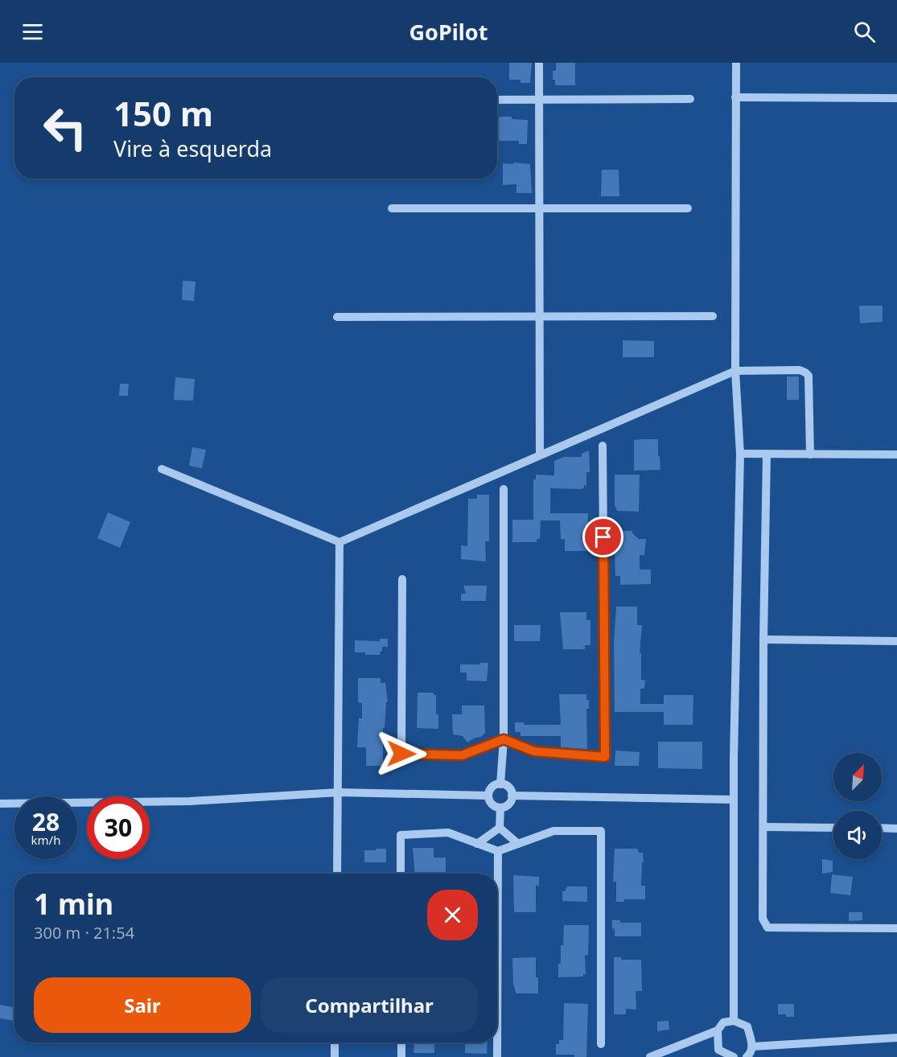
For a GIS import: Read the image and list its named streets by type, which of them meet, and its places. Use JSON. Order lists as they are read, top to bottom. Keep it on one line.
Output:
{"north":"top right","page":{"header":"GoPilot","turn":["150 m","Vire à esquerda"],"speed":"28 km/h","limit":"30","heading":["1 min","300 m · 21:54"],"buttons":["Sair","Compartilhar"]}}
